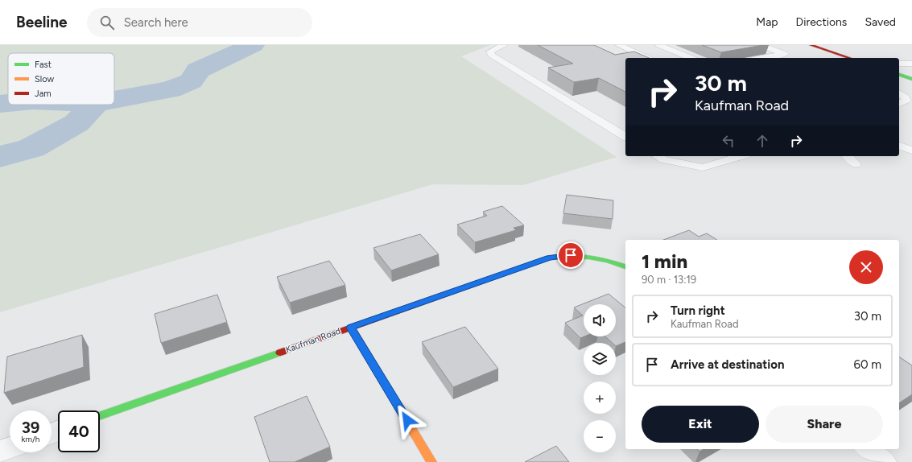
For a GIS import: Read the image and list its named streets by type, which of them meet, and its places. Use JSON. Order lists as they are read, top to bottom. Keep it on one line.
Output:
{"streets":{"street":["Kaufman Road"]},"legend":["Fast","Slow","Jam"],"page":{"header":"Beeline","search":"Search here","nav":["Map","Directions","Saved"],"turn":["30 m","Kaufman Road"],"heading":["1 min","90 m · 13:19"],"list":[{"name":"Turn right","note":"Kaufman Road","value":"30 m"},{"name":"Arrive at destination","value":"60 m"}],"map_buttons":["+","−"],"buttons":["Exit","Share"],"speed":"39 km/h","limit":"40"}}
